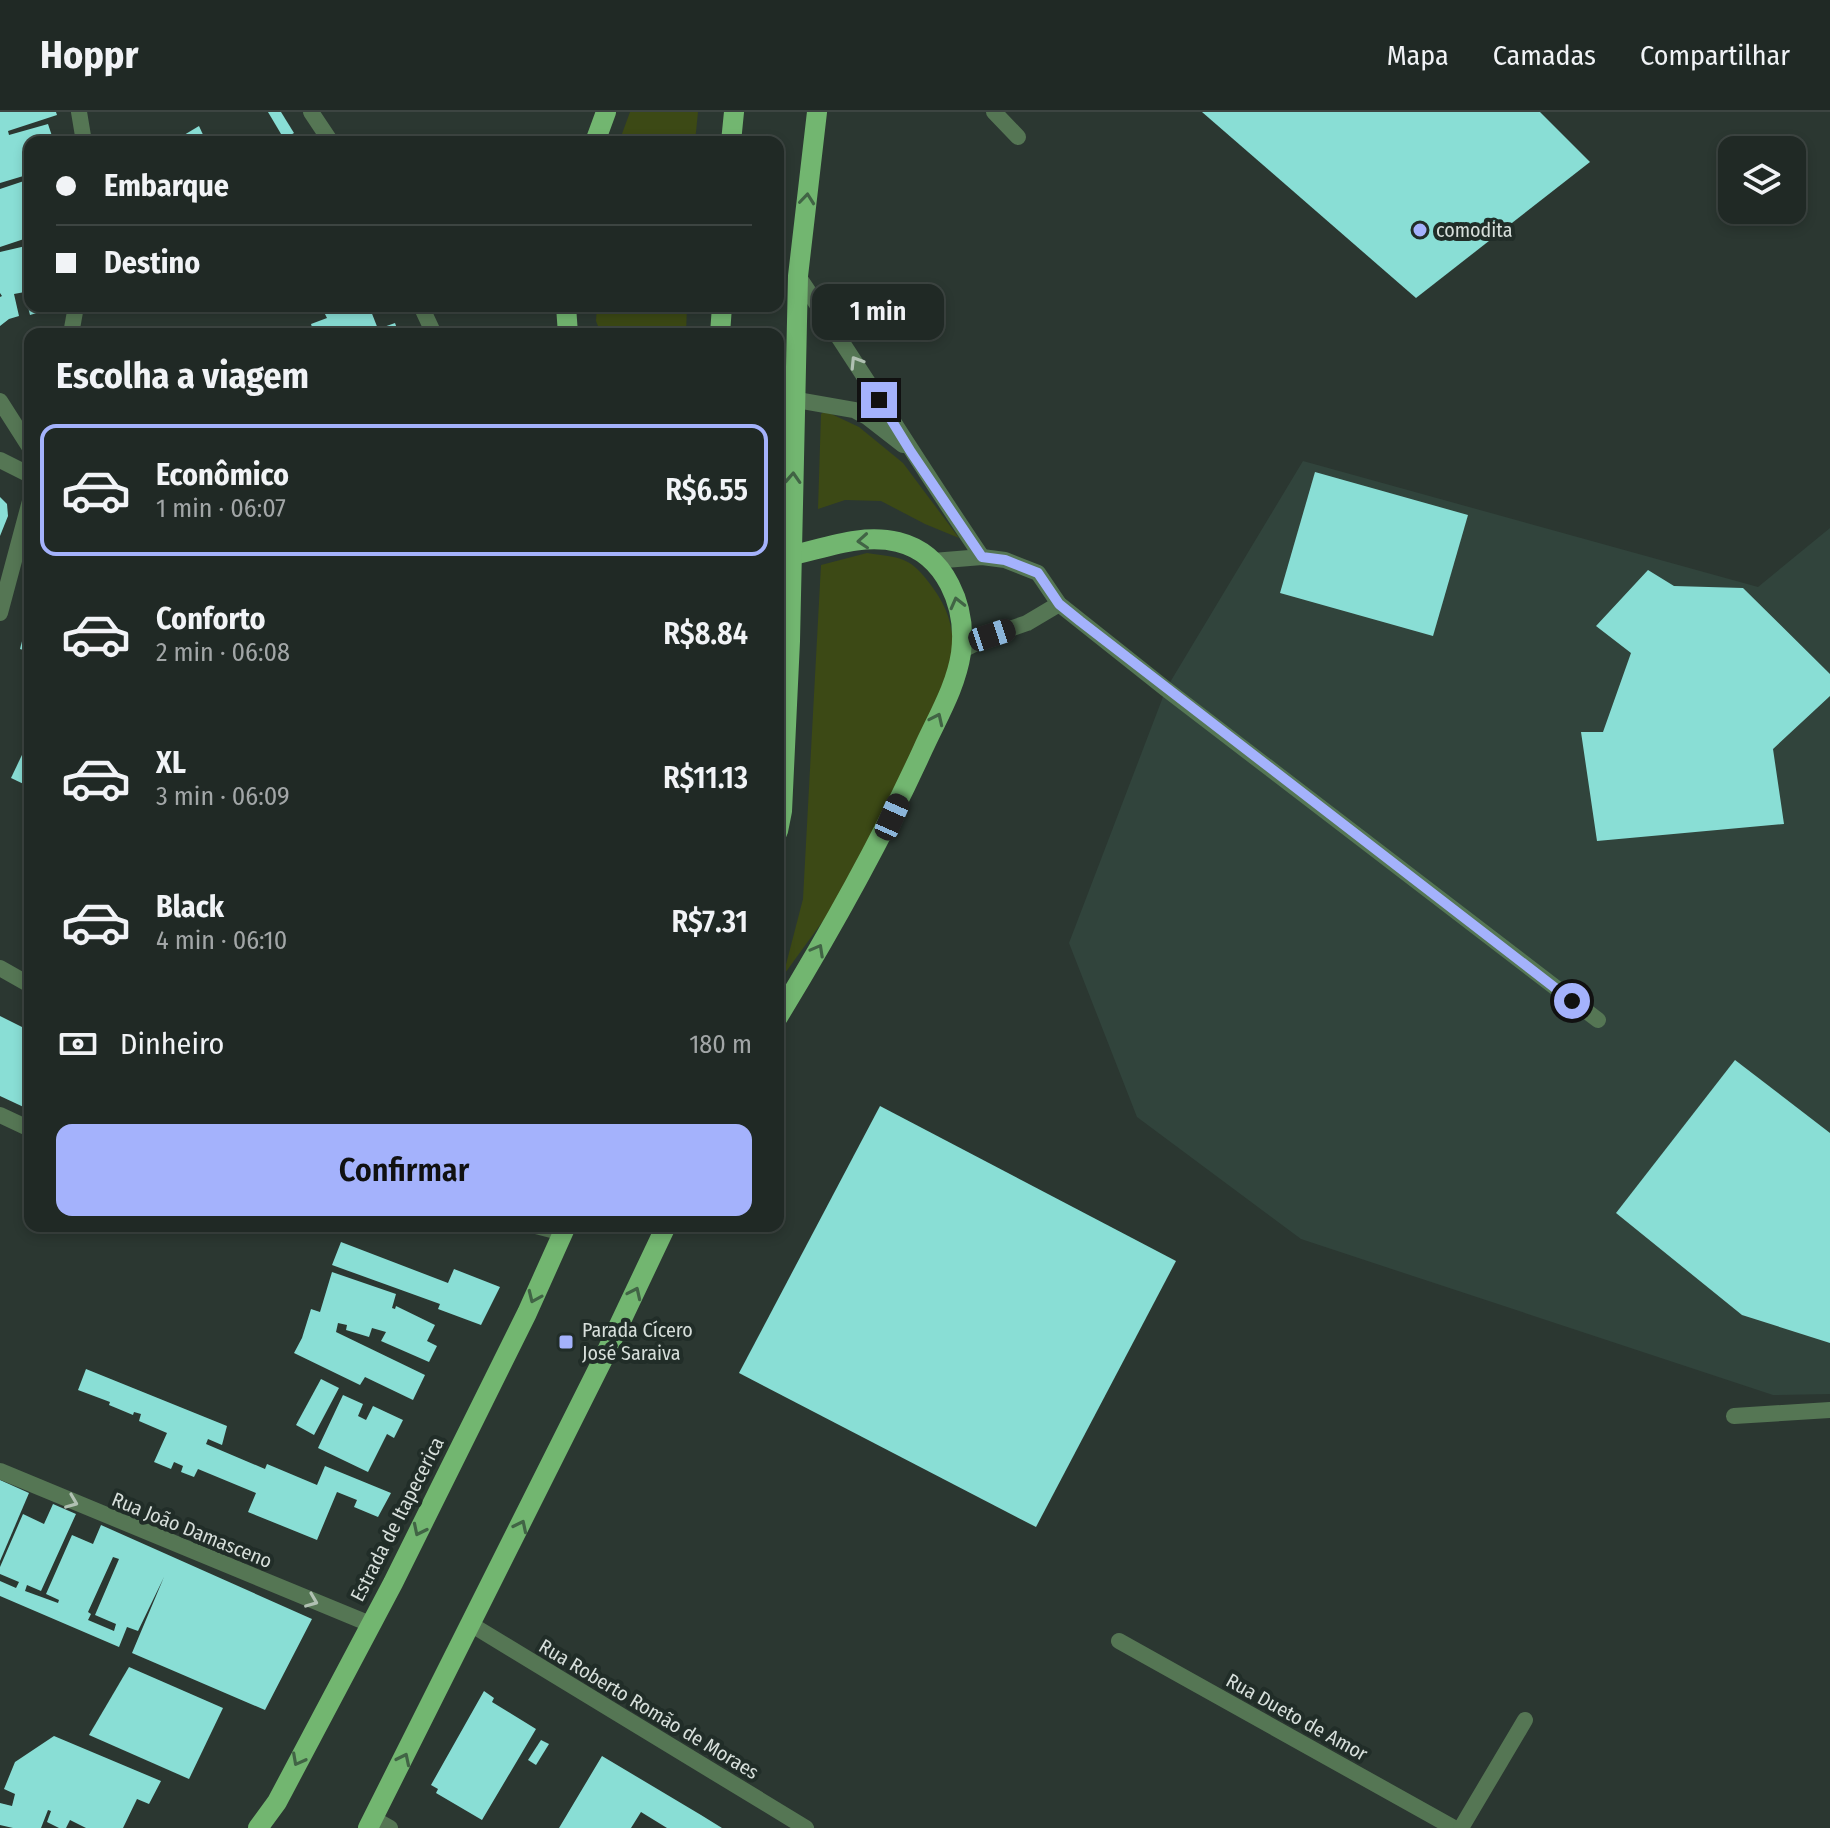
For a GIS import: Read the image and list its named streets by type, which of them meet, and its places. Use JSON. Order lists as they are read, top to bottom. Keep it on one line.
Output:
{"streets":{"main road":["Estrada de Itapecerica"],"street":["Rua João Damasceno","Rua Roberto Romão de Moraes","Rua Dueto de Amor"]},"crossings":[["Estrada de Itapecerica","Rua João Damasceno"]],"one_way":["Rua João Damasceno"],"places":{"other":["comodita"],"transit":["Parada Cícero José Saraiva"]},"page":{"header":"Hoppr","nav":["Mapa","Camadas","Compartilhar"],"banner":["Embarque","Destino"],"bubble":"1 min","heading":"Escolha a viagem","list":[{"name":"Econômico","note":"1 min · 06:07","value":"R$6.55"},{"name":"Conforto","note":"2 min · 06:08","value":"R$8.84"},{"name":"XL","note":"3 min · 06:09","value":"R$11.13"},{"name":"Black","note":"4 min · 06:10","value":"R$7.31"}],"pay":["Dinheiro","180 m"],"buttons":"Confirmar"}}
